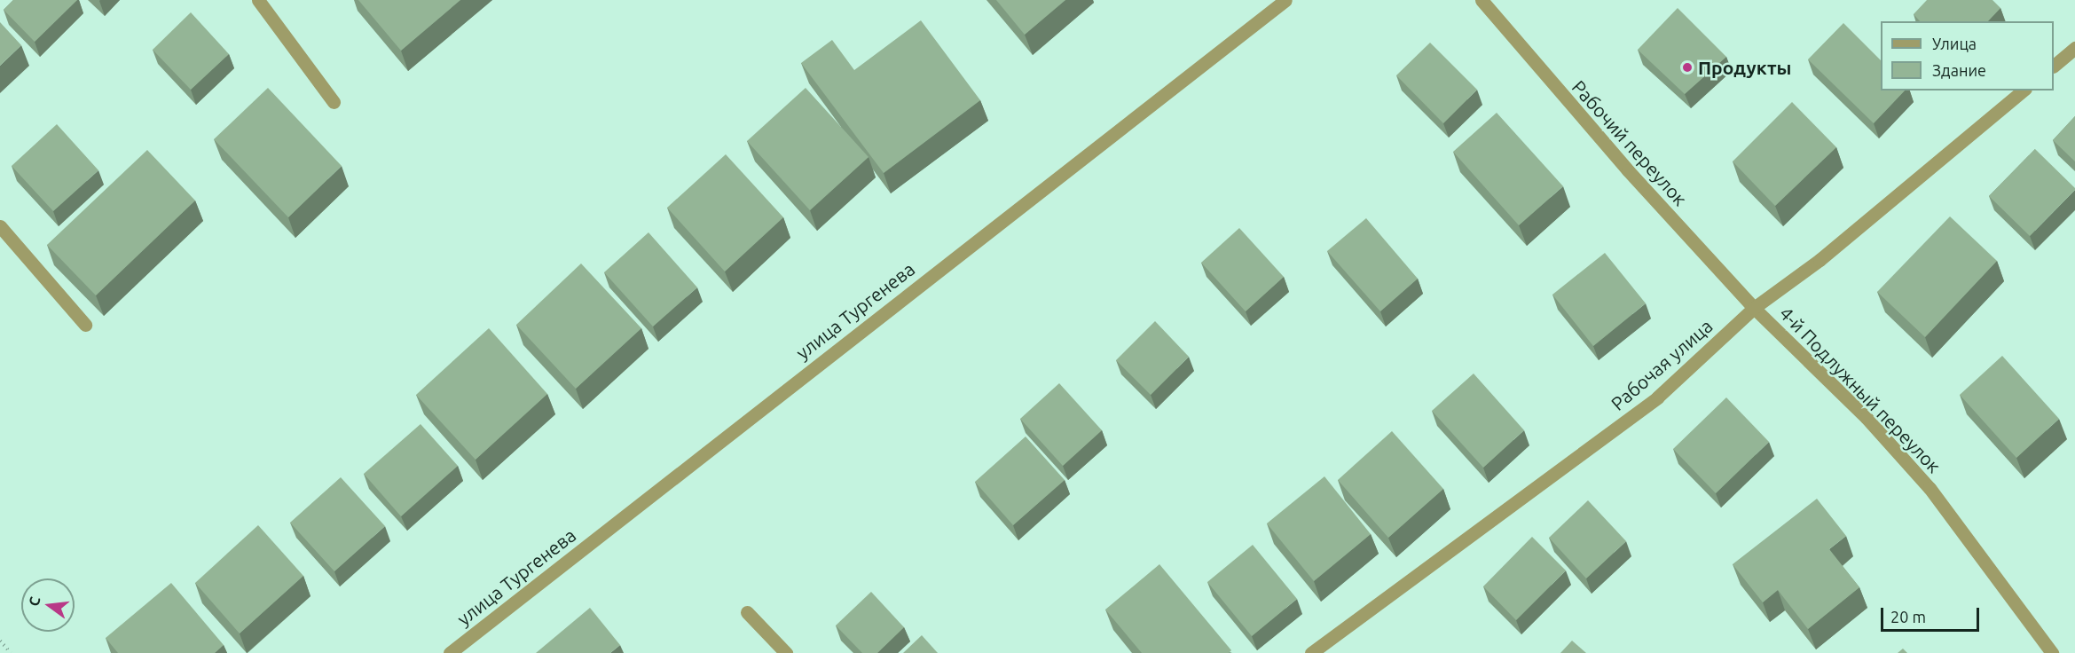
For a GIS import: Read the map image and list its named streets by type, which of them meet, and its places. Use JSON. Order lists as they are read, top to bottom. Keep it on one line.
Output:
{"streets":{"street":["Рабочий переулок","улица Тургенева","Рабочая улица","4-й Подлужный переулок"]},"crossings":[["Рабочий переулок","Рабочая улица"],["Рабочий переулок","4-й Подлужный переулок"],["Рабочая улица","4-й Подлужный переулок"]],"places":["Продукты"],"legend":["Улица","Здание"],"scale_bar":"20 m","north":"left"}
